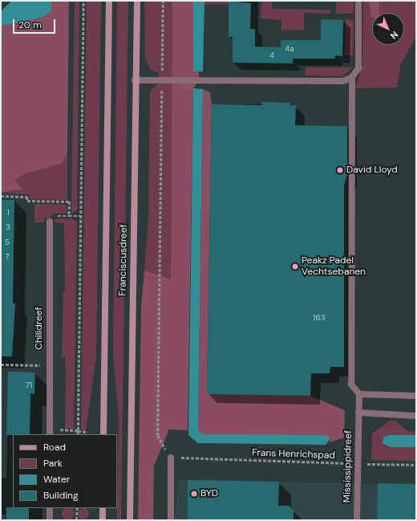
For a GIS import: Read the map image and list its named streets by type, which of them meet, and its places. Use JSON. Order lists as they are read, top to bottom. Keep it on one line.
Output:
{"streets":{"main road":["Franciscusdreef"],"street":["Chilidreef","Mississippidreef"],"path":["Frans Henrichspad"]},"crossings":[["Frans Henrichspad","Mississippidreef"]],"places":["David Lloyd","Peakz Padel Vechtsebanen","BYD"],"house_numbers":["4a","4","1","3","5","7","163","71"],"legend":["Road","Park","Water","Building"],"scale_bar":"20 m","north":"bottom right"}
